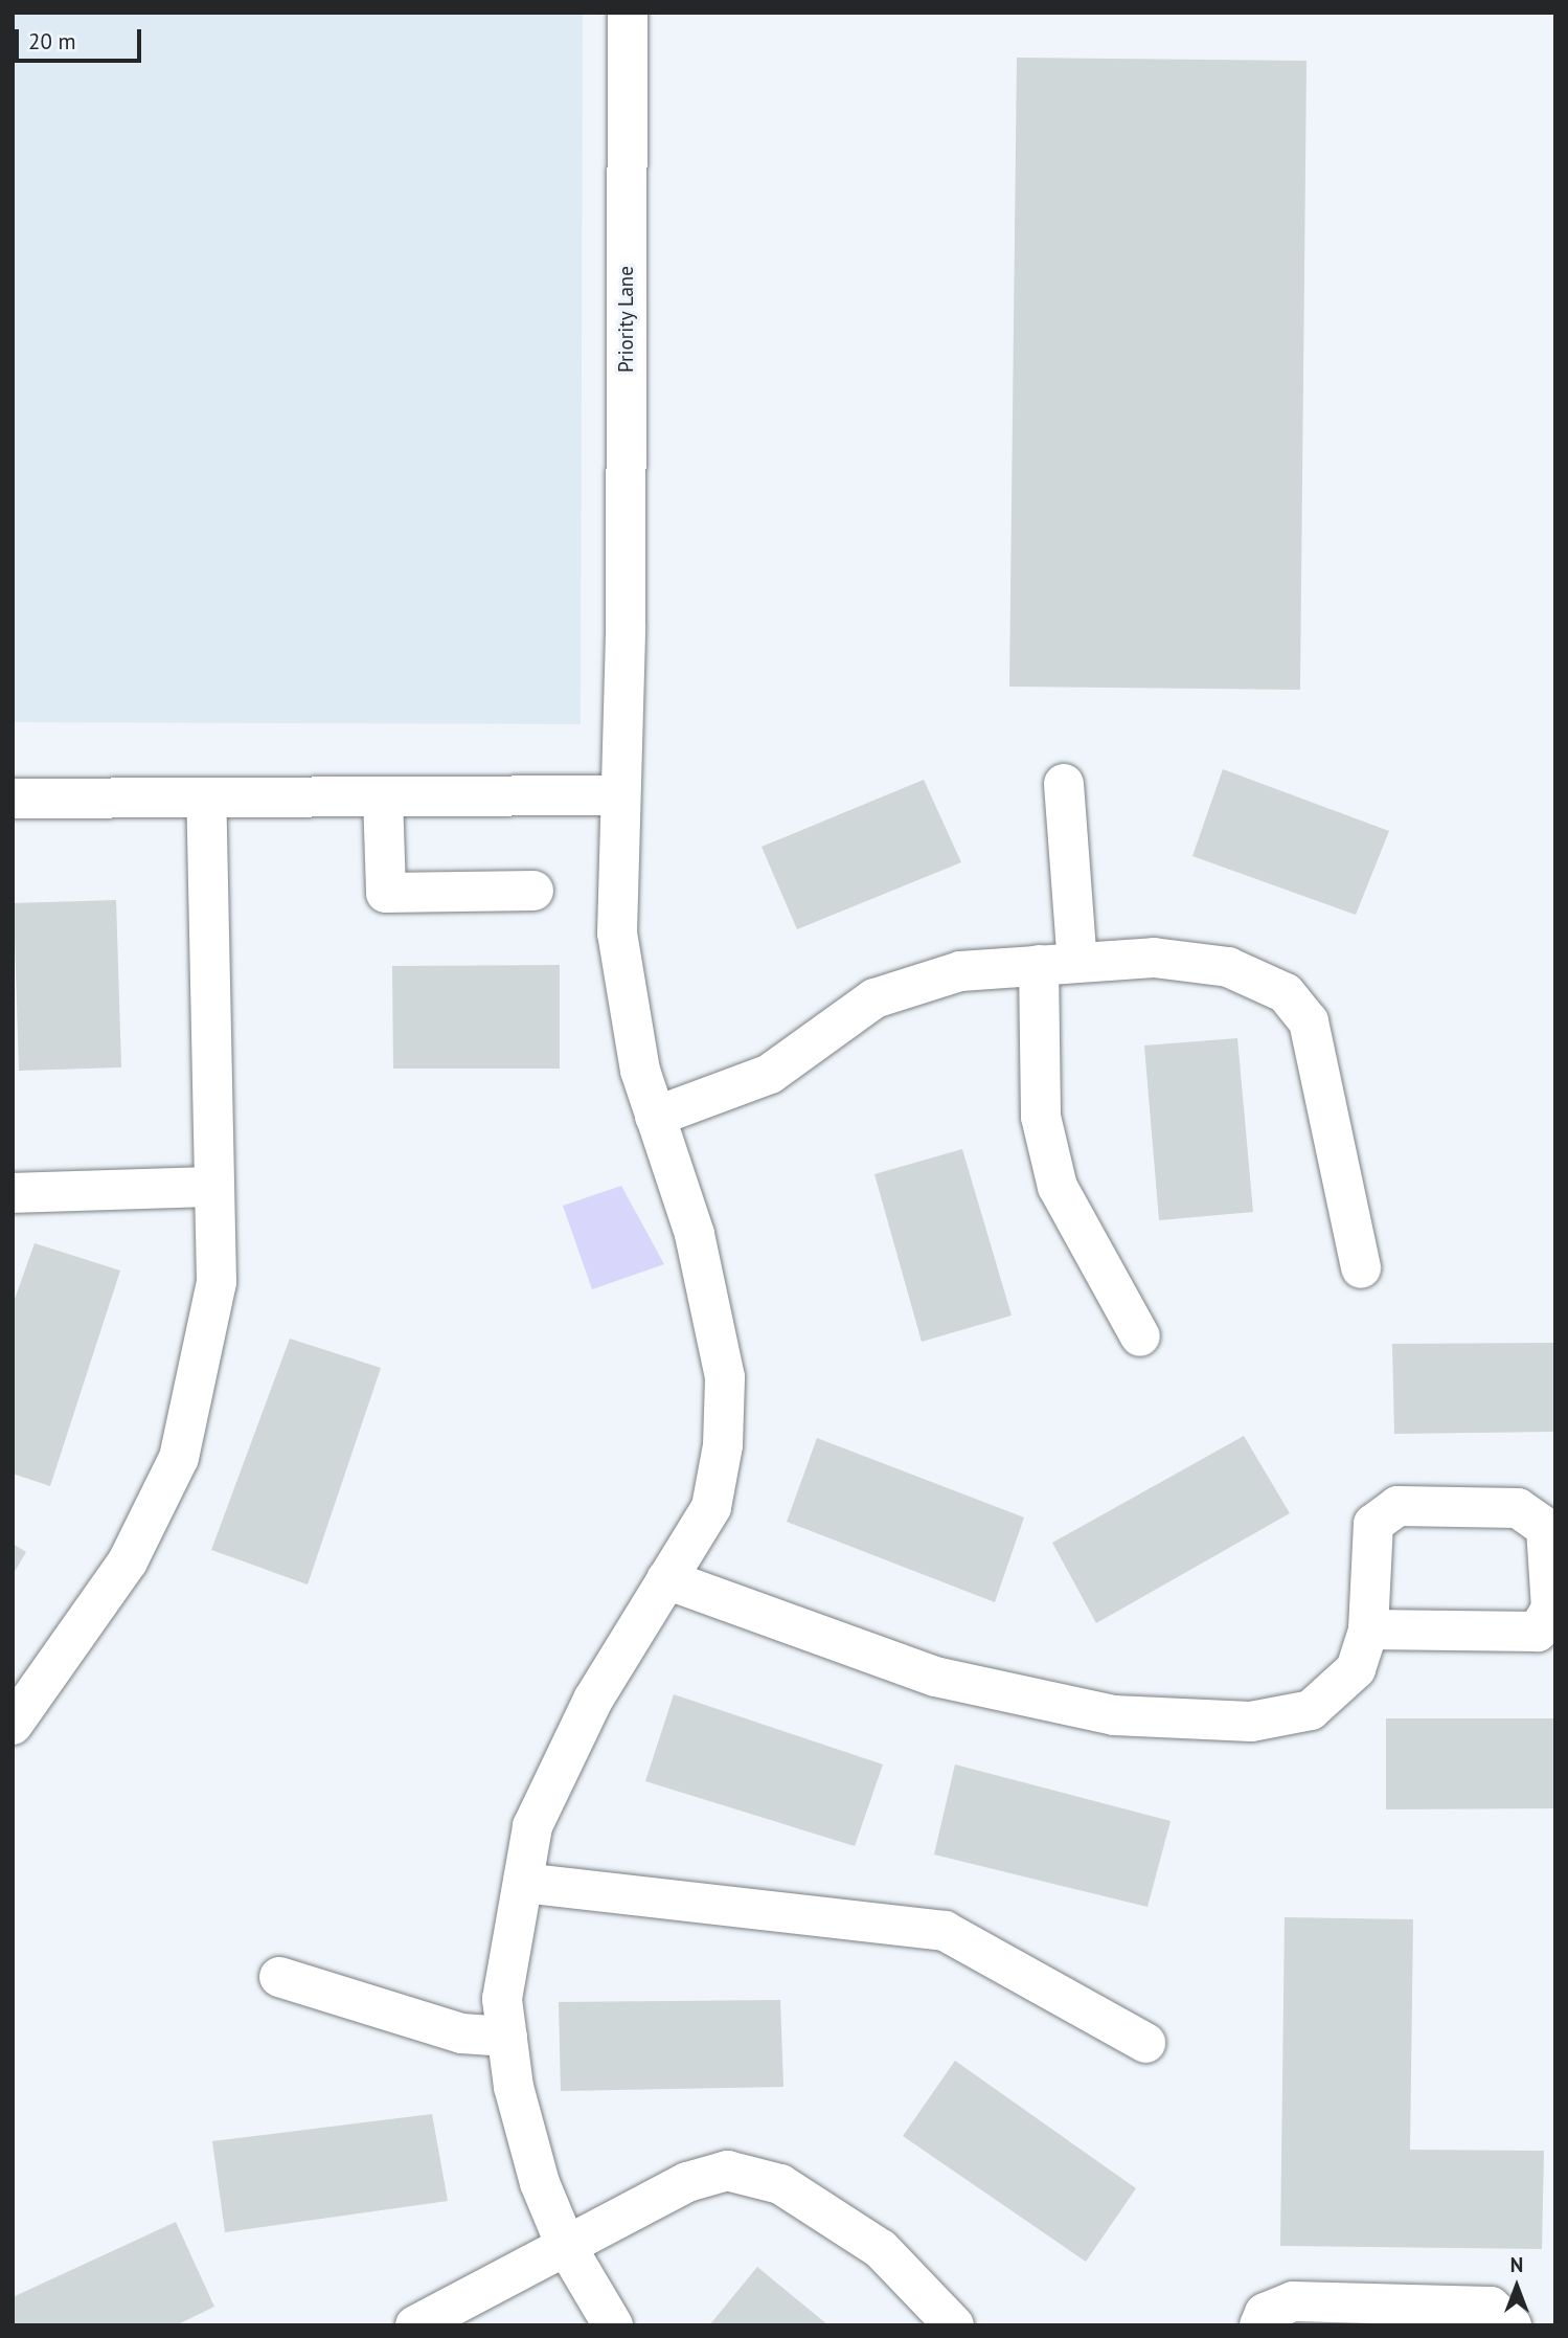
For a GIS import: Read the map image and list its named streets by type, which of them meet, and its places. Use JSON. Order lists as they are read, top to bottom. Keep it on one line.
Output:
{"streets":{"street":["Priority Lane"]},"scale_bar":"20 m","north":"top"}
